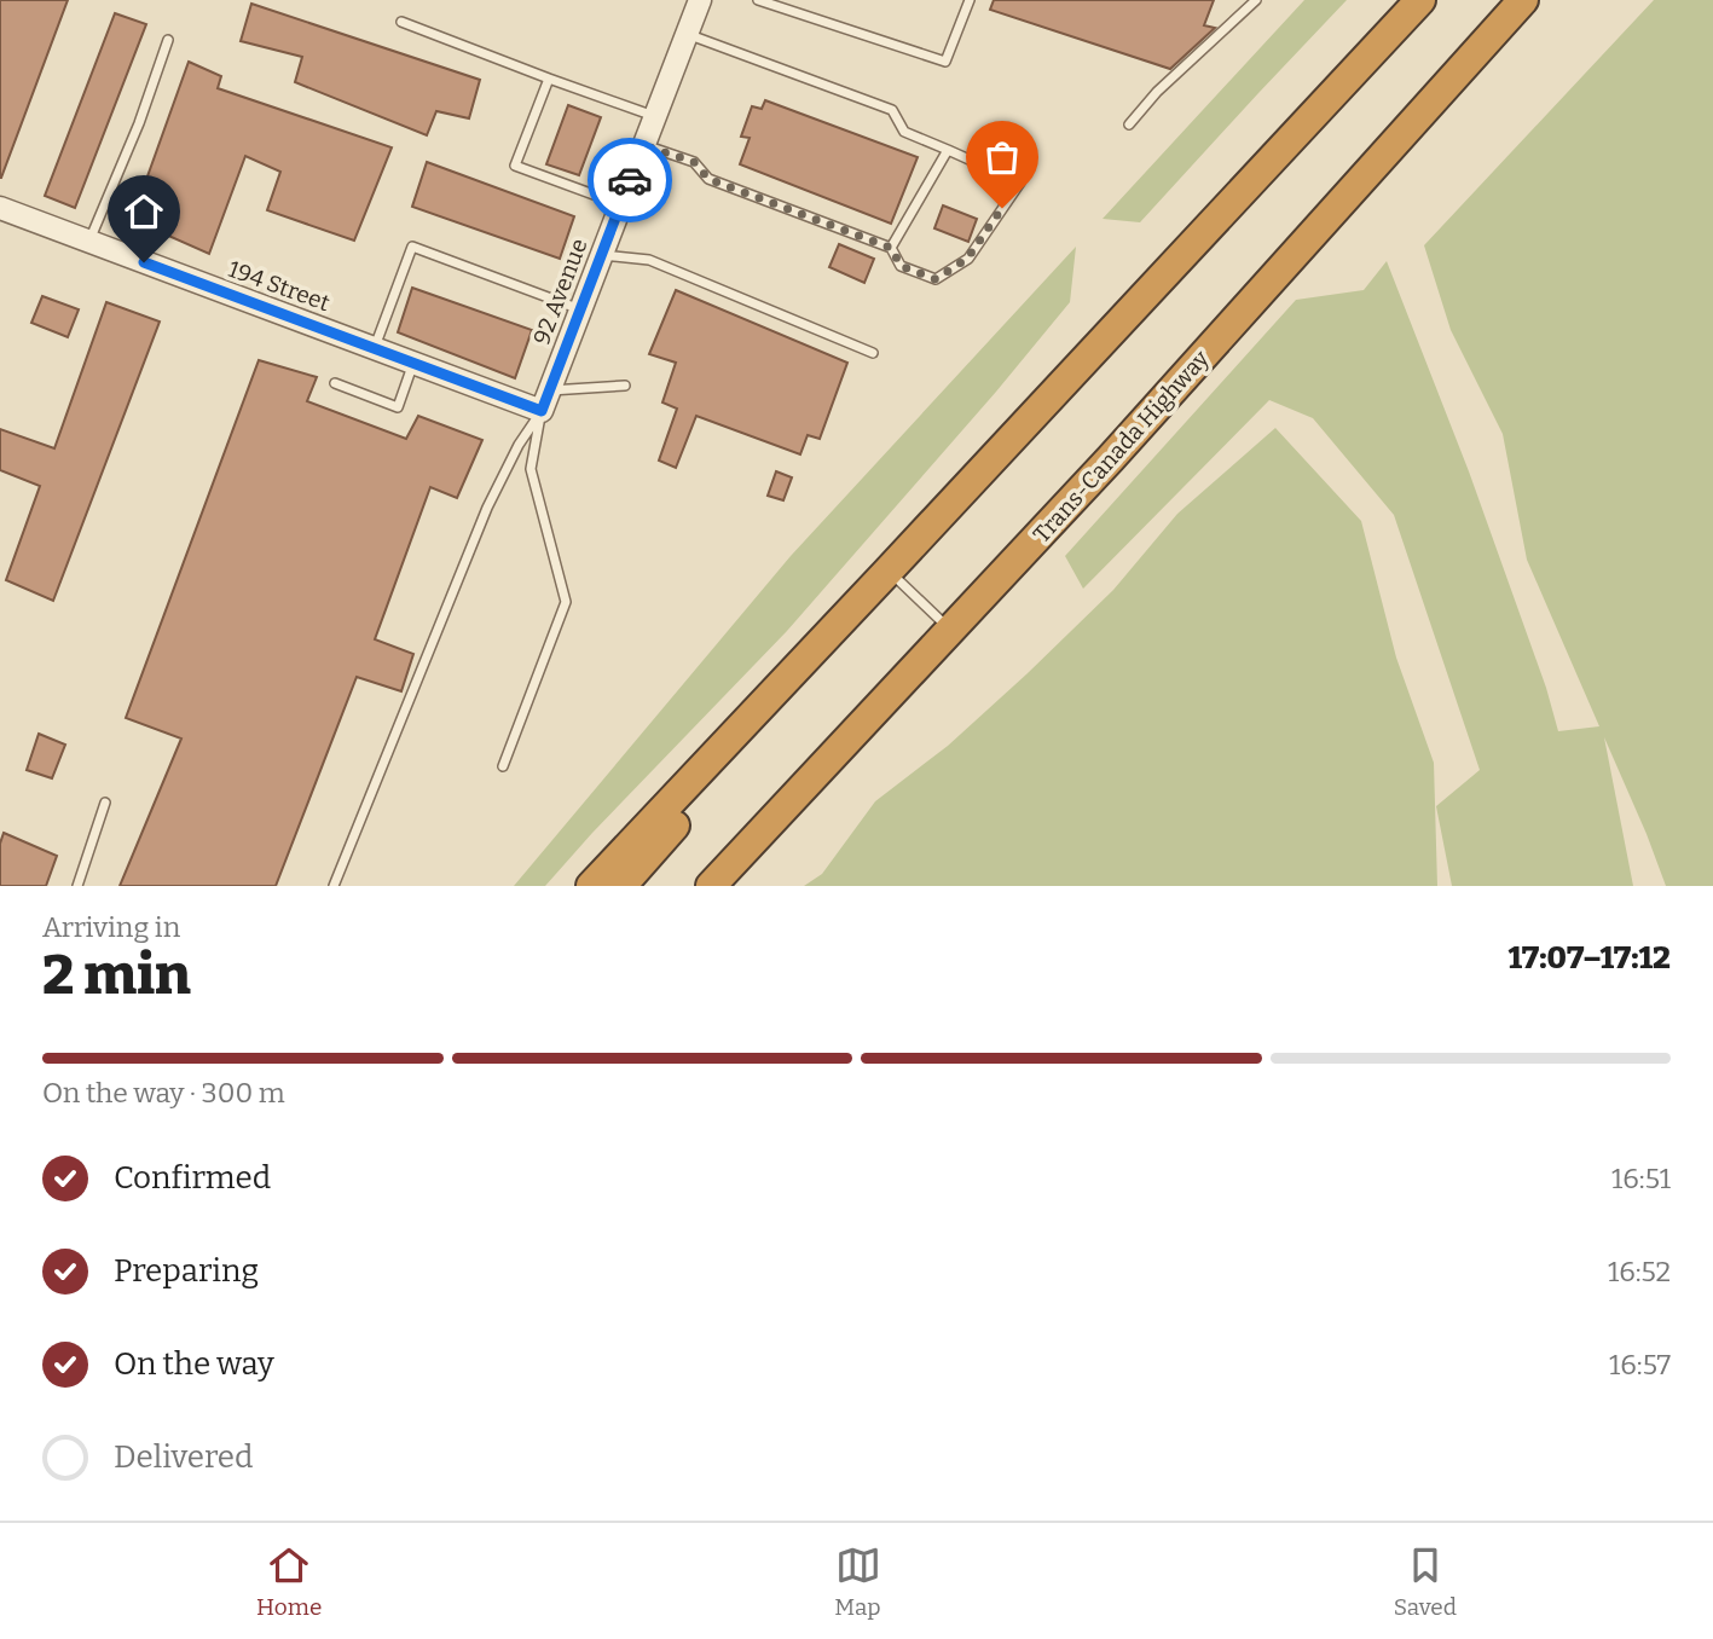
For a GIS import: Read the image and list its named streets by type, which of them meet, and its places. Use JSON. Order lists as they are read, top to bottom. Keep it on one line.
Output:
{"streets":{"highway":["Trans-Canada Highway"],"street":["194 Street","92 Avenue"]},"crossings":[["194 Street","92 Avenue"]],"page":{"heading":["2 min","Arriving in","17:07–17:12"],"bar":"On the way · 300 m","list":[["Confirmed","16:51"],["Preparing","16:52"],["On the way","16:57"],"Delivered"],"tabs":["Home","Map","Saved"]}}
